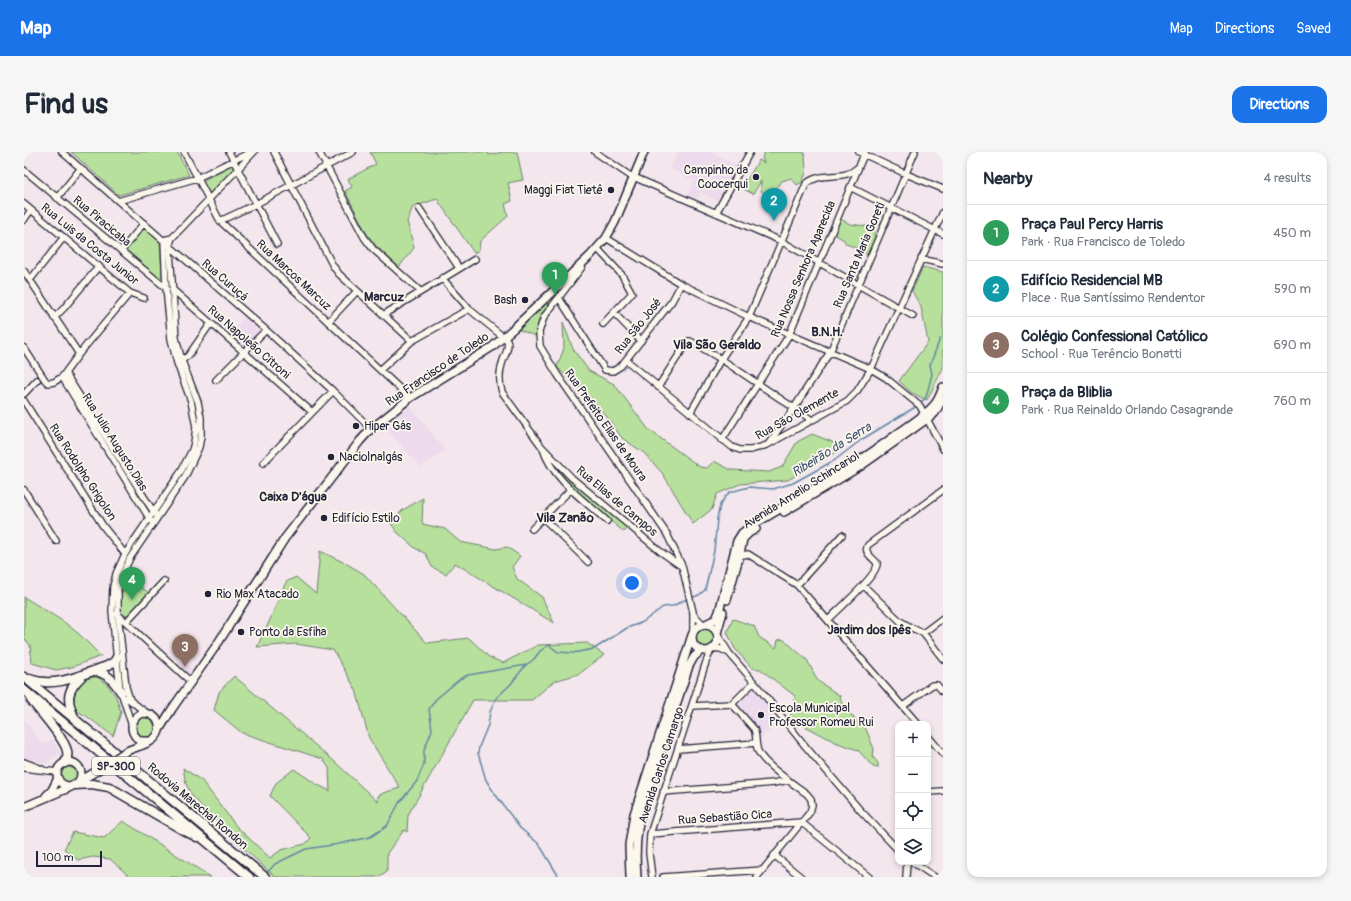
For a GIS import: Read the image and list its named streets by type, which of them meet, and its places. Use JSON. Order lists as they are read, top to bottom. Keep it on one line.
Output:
{"streets":{"highway":["SP-300","Rodovia Marechal Rondon"],"main road":["Rua Francisco de Toledo","Avenida Amelio Schincariol"],"street":["Rua Piracicaba","Rua Luis da Costa Junior","Rua Santa Maria Goreti","Rua Nossa Senhora Aparecida","Rua Marcos Marcuz","Rua Curuçá","Rua São José","Rua Napoleão Citroni","Rua São Clemente","Rua Prefeito Elias de Moura","Rua Julio Augusto Dias","Rua Rodolpho Grigolon","Rua Elias de Campos","Avenida Carlos Camargo","Rua Sebastião Cica"]},"crossings":[["Rua Santa Maria Goreti","Rua São Clemente"],["Rua Nossa Senhora Aparecida","Rua São Clemente"],["Rua Marcos Marcuz","Rua Francisco de Toledo"],["Rua Curuçá","Rua Francisco de Toledo"],["Rua São José","Rua São Clemente"],["Rua São José","Rua Prefeito Elias de Moura"],["Rua Francisco de Toledo","Rua Prefeito Elias de Moura"],["Rua Francisco de Toledo","Rua Elias de Campos"],["Rua Prefeito Elias de Moura","Avenida Amelio Schincariol"],["Rua Prefeito Elias de Moura","Rua Elias de Campos"],["Rua Prefeito Elias de Moura","Avenida Carlos Camargo"],["Avenida Amelio Schincariol","Avenida Carlos Camargo"],["Avenida Carlos Camargo","Rua Sebastião Cica"]],"districts":["Marcuz","B.N.H.","Vila São Geraldo","Caixa D'água","Vila Zanão","Jardim dos Ipês"],"water":["Ribeirão da Serra"],"places":["Campinho da Coocerqui","Maggi Fiat Tietê","Bash","Hiper Gás","Naciolnalgás","Edifício Estilo","Rio Max Atacado","Ponto da Esfiha","Escola Municipal Professor Romeu Rui"],"scale_bar":"100 m","page":{"header":"Map","nav":["Map","Directions","Saved"],"buttons":"Directions","title":"Find us","heading":["Nearby","4 results"],"pins":["2","1","4","3"],"list":[{"mark":"1","name":"Praça Paul Percy Harris","note":"Park · Rua Francisco de Toledo","value":"450 m"},{"mark":"2","name":"Edifício Residencial MB","note":"Place · Rua Santíssimo Rendentor","value":"590 m"},{"mark":"3","name":"Colégio Confessional Católico","note":"School · Rua Terêncio Bonatti","value":"690 m"},{"mark":"4","name":"Praça da Bliblia","note":"Park · Rua Reinaldo Orlando Casagrande","value":"760 m"}],"map_buttons":["+","−"],"scale":"100 m"}}
